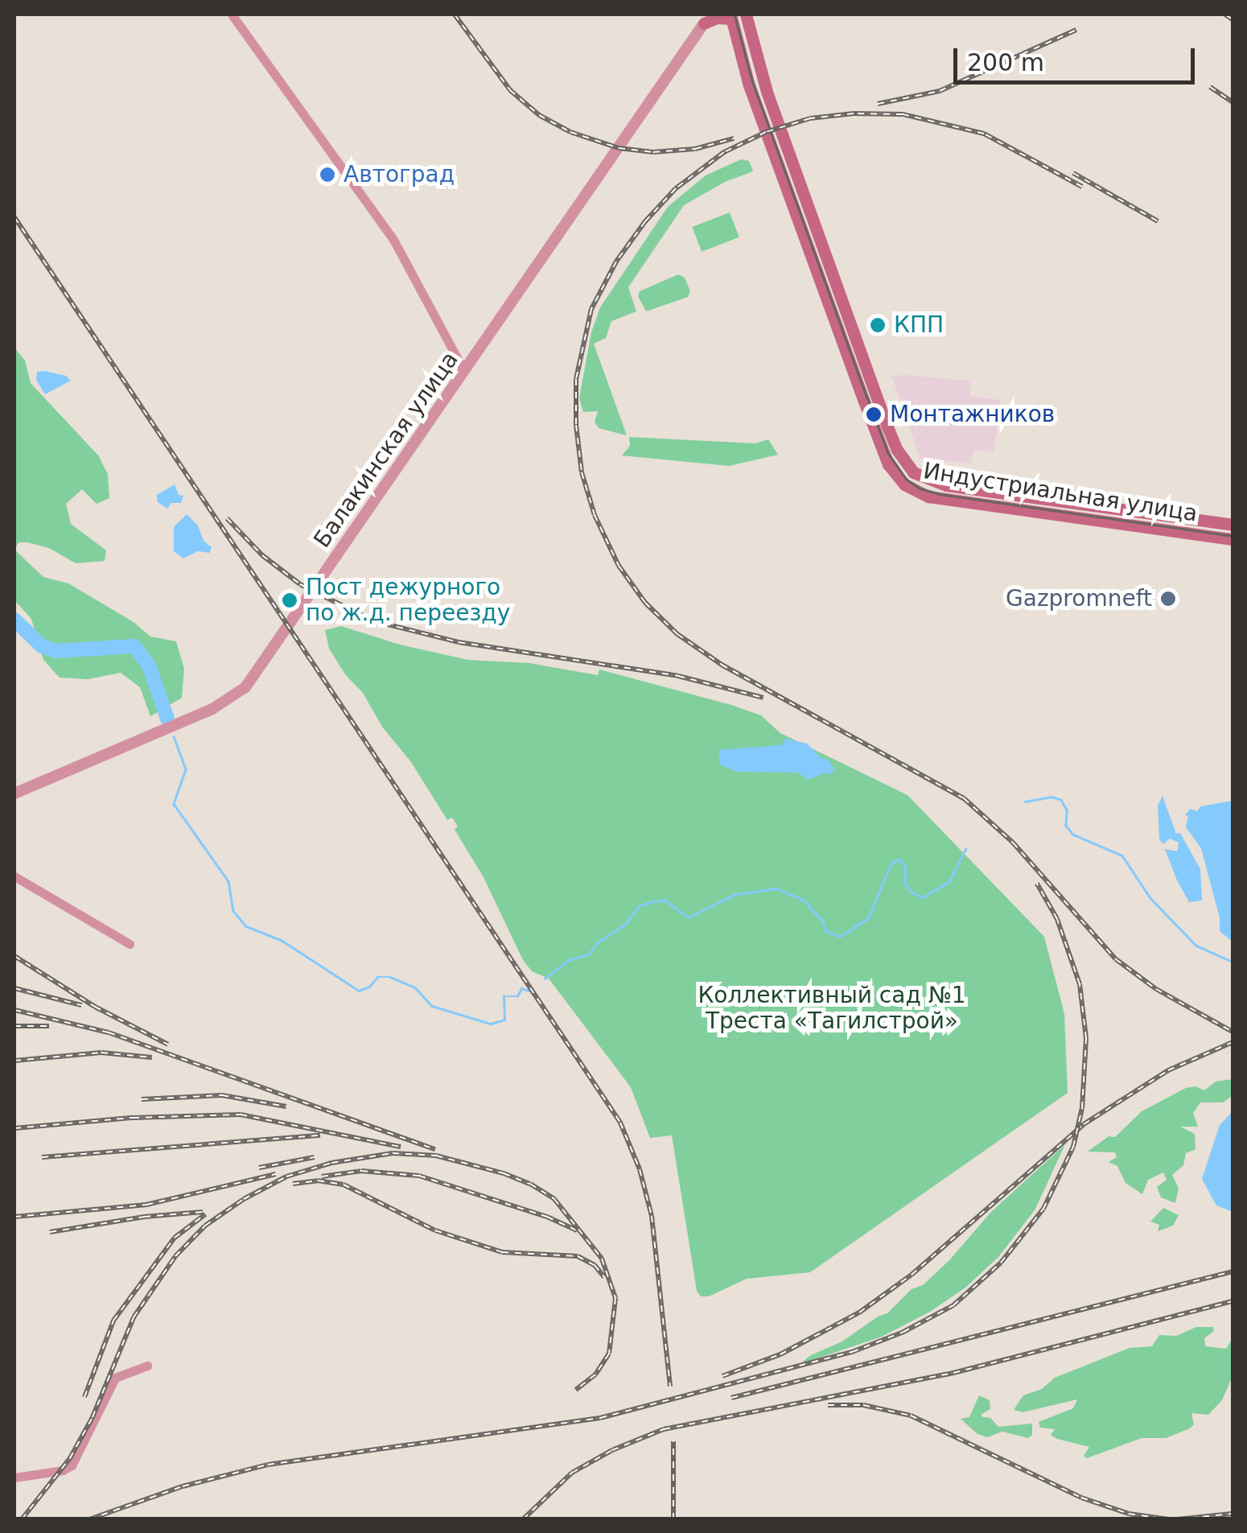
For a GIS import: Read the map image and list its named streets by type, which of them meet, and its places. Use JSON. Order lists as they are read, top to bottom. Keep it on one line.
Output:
{"streets":{"main road":["Индустриальная улица"],"street":["Балакинская улица"]},"parks":["Коллективный сад №1 Треста «Тагилстрой»"],"places":["Автоград","КПП","Монтажников","Gazpromneft","Пост дежурного по ж.д. переезду"],"scale_bar":"200 m"}
